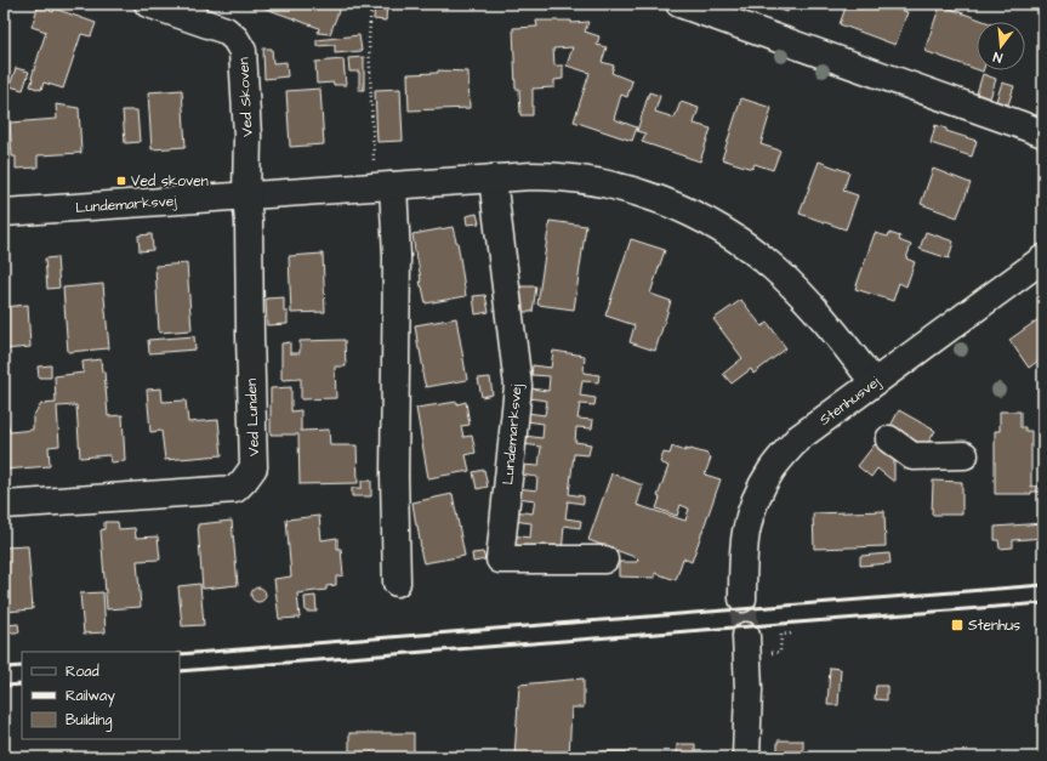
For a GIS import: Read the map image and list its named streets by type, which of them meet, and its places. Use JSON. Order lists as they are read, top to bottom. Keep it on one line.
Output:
{"streets":{"street":["Ved Skoven","Lundemarksvej","Stenhusvej","Ved Lunden"]},"crossings":[["Ved Skoven","Lundemarksvej"],["Ved Skoven","Ved Lunden"],["Lundemarksvej","Stenhusvej"],["Lundemarksvej","Ved Lunden"]],"places":{"transit":["Ved skoven","Stenhus"]},"legend":["Road","Railway","Building"],"north":"bottom"}
